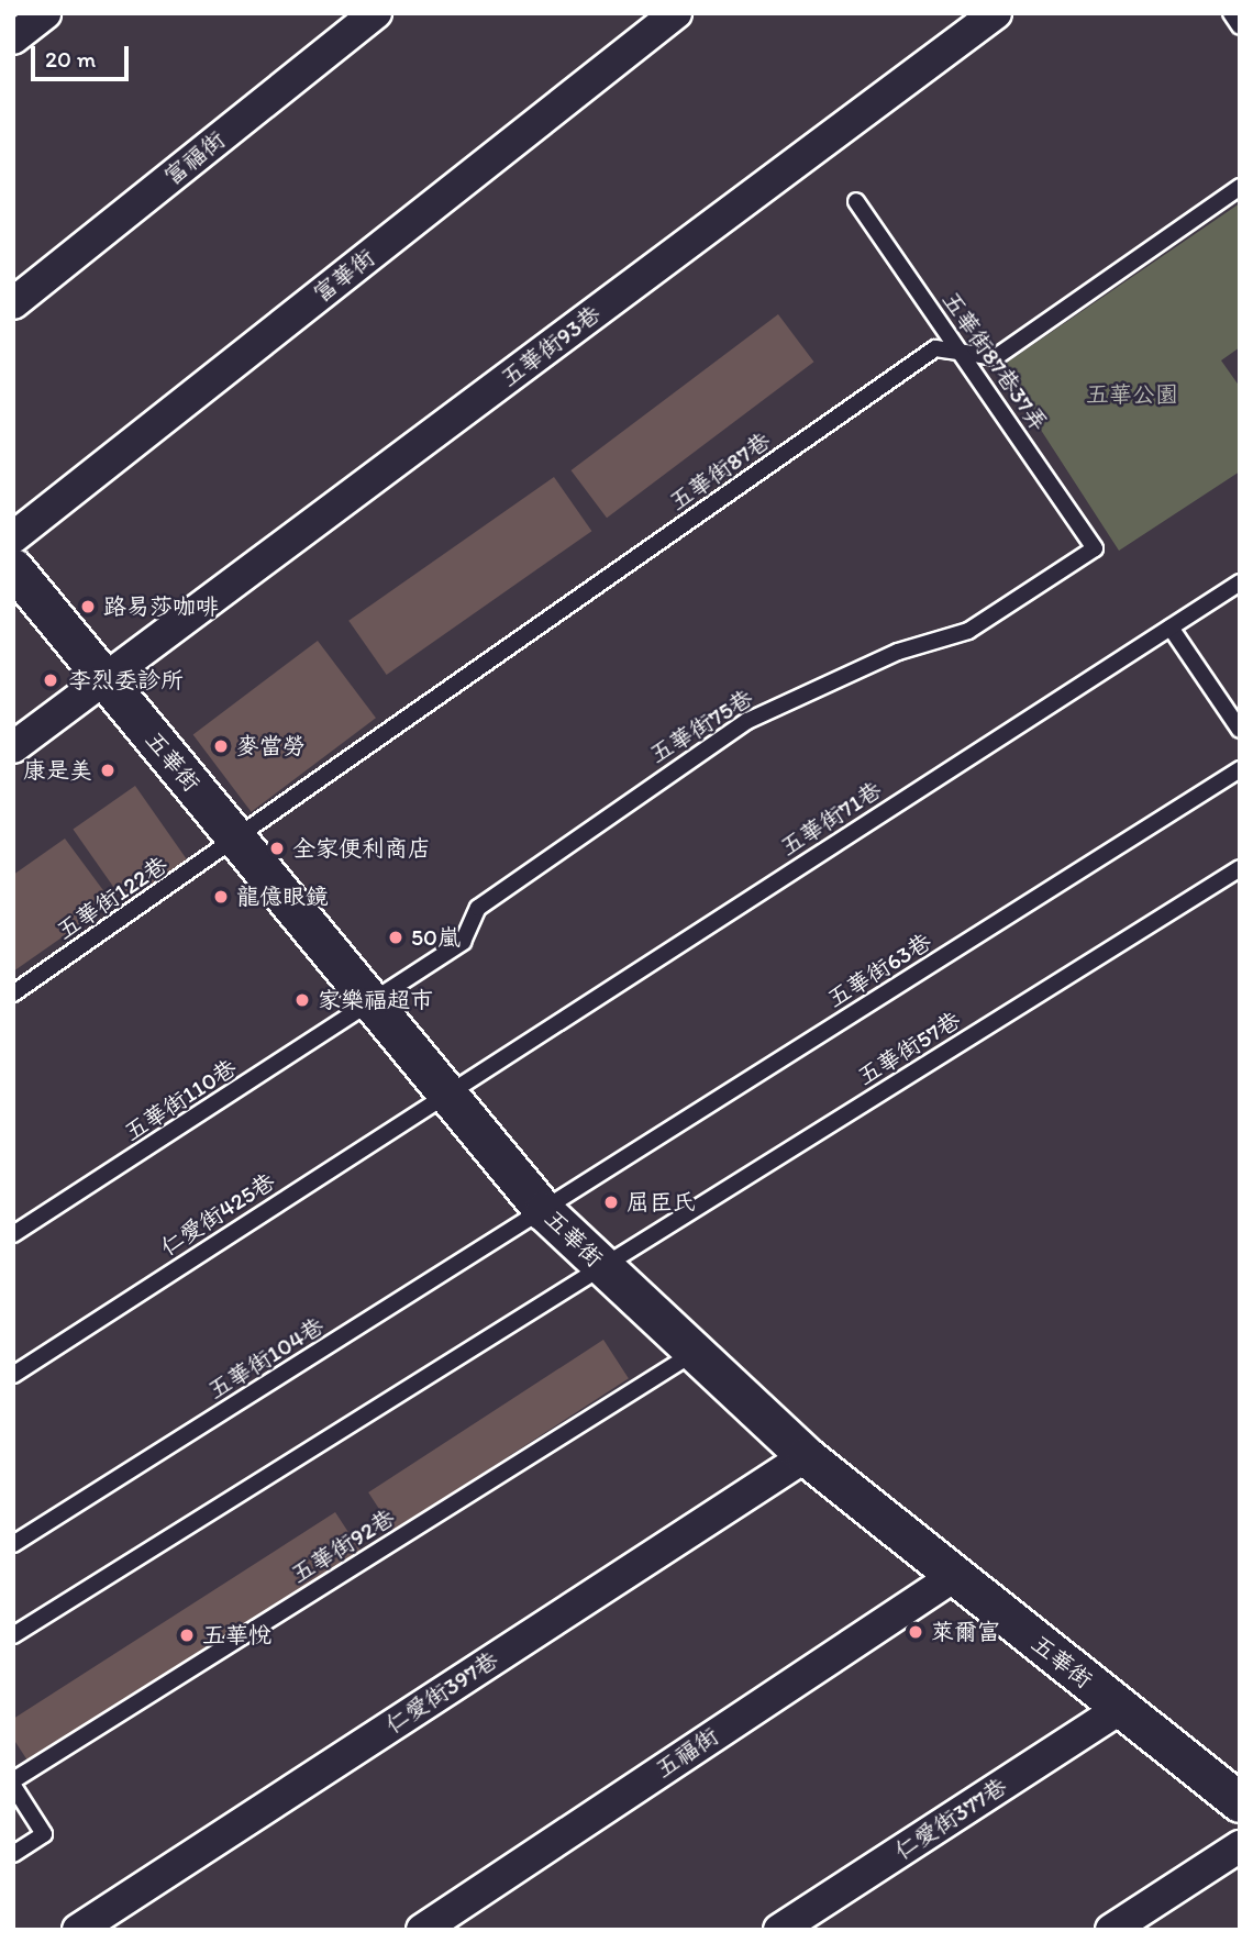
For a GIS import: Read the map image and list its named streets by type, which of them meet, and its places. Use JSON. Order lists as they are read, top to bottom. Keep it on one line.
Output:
{"streets":{"street":["富福街","富華街","五華街93巷","五華街","仁愛街397巷","五福街","仁愛街377巷"],"lane":["五華街87巷37弄","五華街87巷","五華街75巷","五華街71巷","五華街122巷","五華街63巷","五華街57巷","五華街110巷","仁愛街425巷","五華街104巷","五華街92巷"]},"crossings":[["五華街93巷","五華街"],["五華街87巷37弄","五華街87巷"],["五華街87巷37弄","五華街75巷"],["五華街87巷","五華街"],["五華街87巷","五華街122巷"],["五華街75巷","五華街"],["五華街75巷","五華街110巷"],["五華街","五華街71巷"],["五華街","五華街122巷"],["五華街","五華街63巷"],["五華街","五華街57巷"],["五華街","五華街110巷"],["五華街","仁愛街425巷"],["五華街","五華街104巷"],["五華街","五華街92巷"],["五華街","仁愛街397巷"],["五華街","五福街"],["五華街","仁愛街377巷"],["五華街71巷","仁愛街425巷"],["五華街63巷","五華街104巷"]],"parks":["五華公園"],"places":["路易莎咖啡","李烈委診所","麥當勞","康是美","全家便利商店","龍億眼鏡","50嵐","家樂福超市","屈臣氏","萊爾富","五華悅"],"scale_bar":"20 m"}
